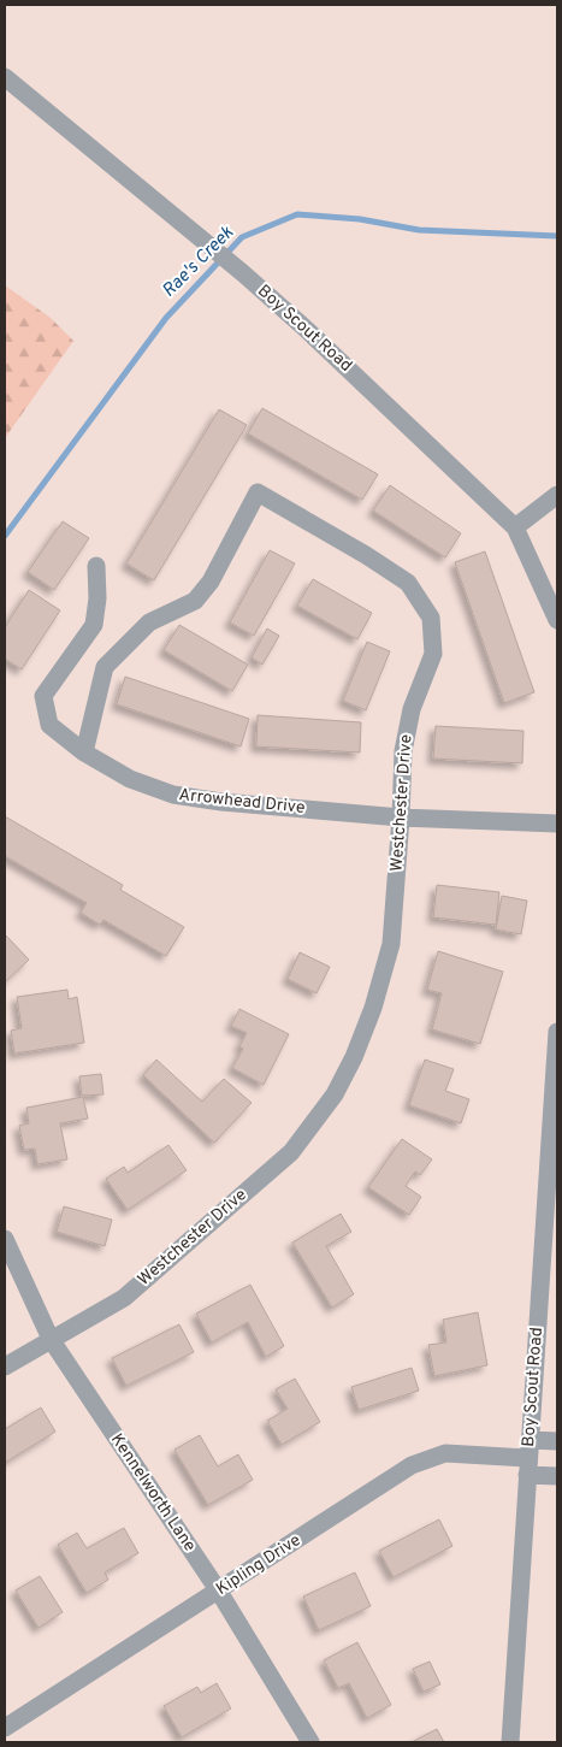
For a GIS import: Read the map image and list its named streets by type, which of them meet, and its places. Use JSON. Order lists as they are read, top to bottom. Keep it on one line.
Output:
{"streets":{"street":["Boy Scout Road","Arrowhead Drive","Westchester Drive","Kennelworth Lane","Kipling Drive"]},"crossings":[["Boy Scout Road","Kipling Drive"],["Arrowhead Drive","Westchester Drive"],["Westchester Drive","Kennelworth Lane"],["Kennelworth Lane","Kipling Drive"]],"water":["Rae's Creek"]}
